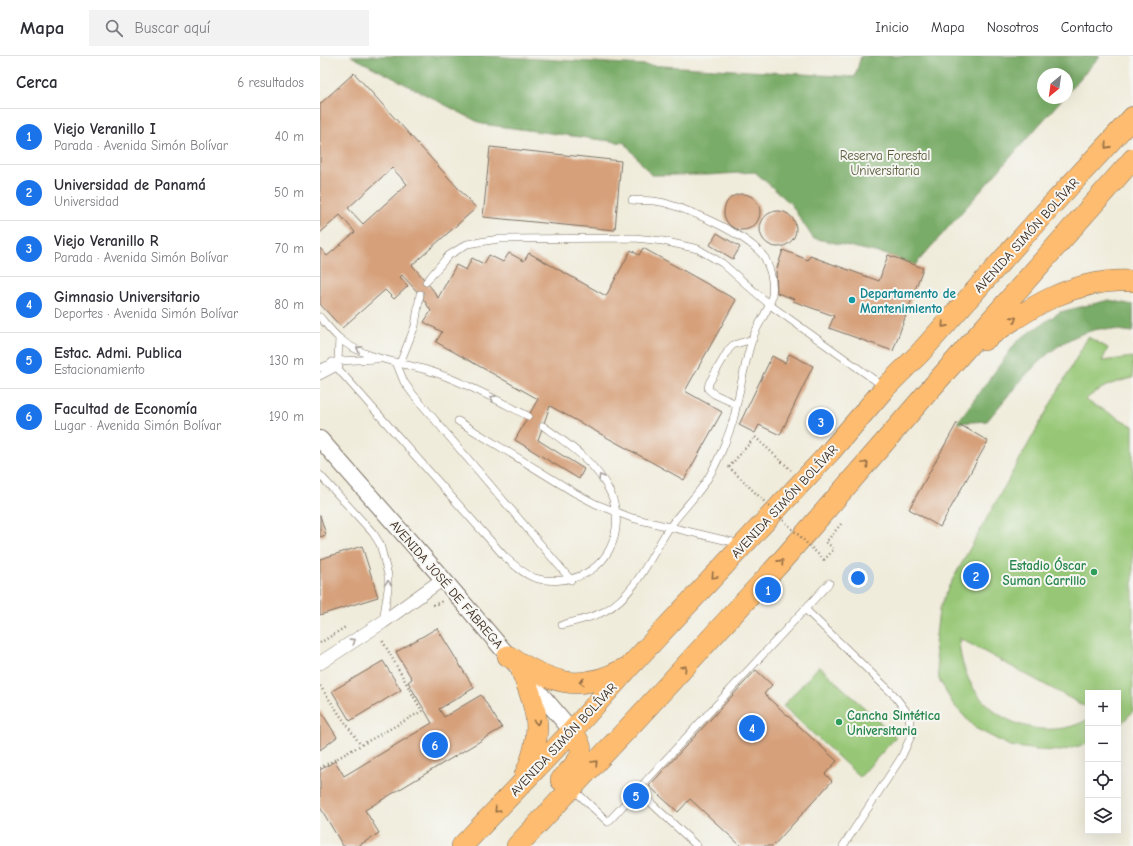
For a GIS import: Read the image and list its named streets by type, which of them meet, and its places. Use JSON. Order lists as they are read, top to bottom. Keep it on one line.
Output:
{"streets":{"main road":["AVENIDA SIMÓN BOLÍVAR"],"street":["AVENIDA JOSÉ DE FÁBREGA"]},"crossings":[["AVENIDA SIMÓN BOLÍVAR","AVENIDA JOSÉ DE FÁBREGA"]],"parks":["Reserva Forestal Universitaria"],"places":["Departamento de Mantenimiento","Estadio Óscar Suman Carrillo","Cancha Sintética Universitaria"],"north":"bottom left","page":{"header":"Mapa","search":"Buscar aquí","nav":["Inicio","Mapa","Nosotros","Contacto"],"heading":["Cerca","6 resultados"],"list":[{"mark":"1","name":"Viejo Veranillo I","note":"Parada · Avenida Simón Bolívar","value":"40 m"},{"mark":"2","name":"Universidad de Panamá","note":"Universidad","value":"50 m"},{"mark":"3","name":"Viejo Veranillo R","note":"Parada · Avenida Simón Bolívar","value":"70 m"},{"mark":"4","name":"Gimnasio Universitario","note":"Deportes · Avenida Simón Bolívar","value":"80 m"},{"mark":"5","name":"Estac. Admi. Publica","note":"Estacionamiento","value":"130 m"},{"mark":"6","name":"Facultad de Economía","note":"Lugar · Avenida Simón Bolívar","value":"190 m"}],"pins":["3","2","1","4","6","5"],"map_buttons":["+","−"]}}
